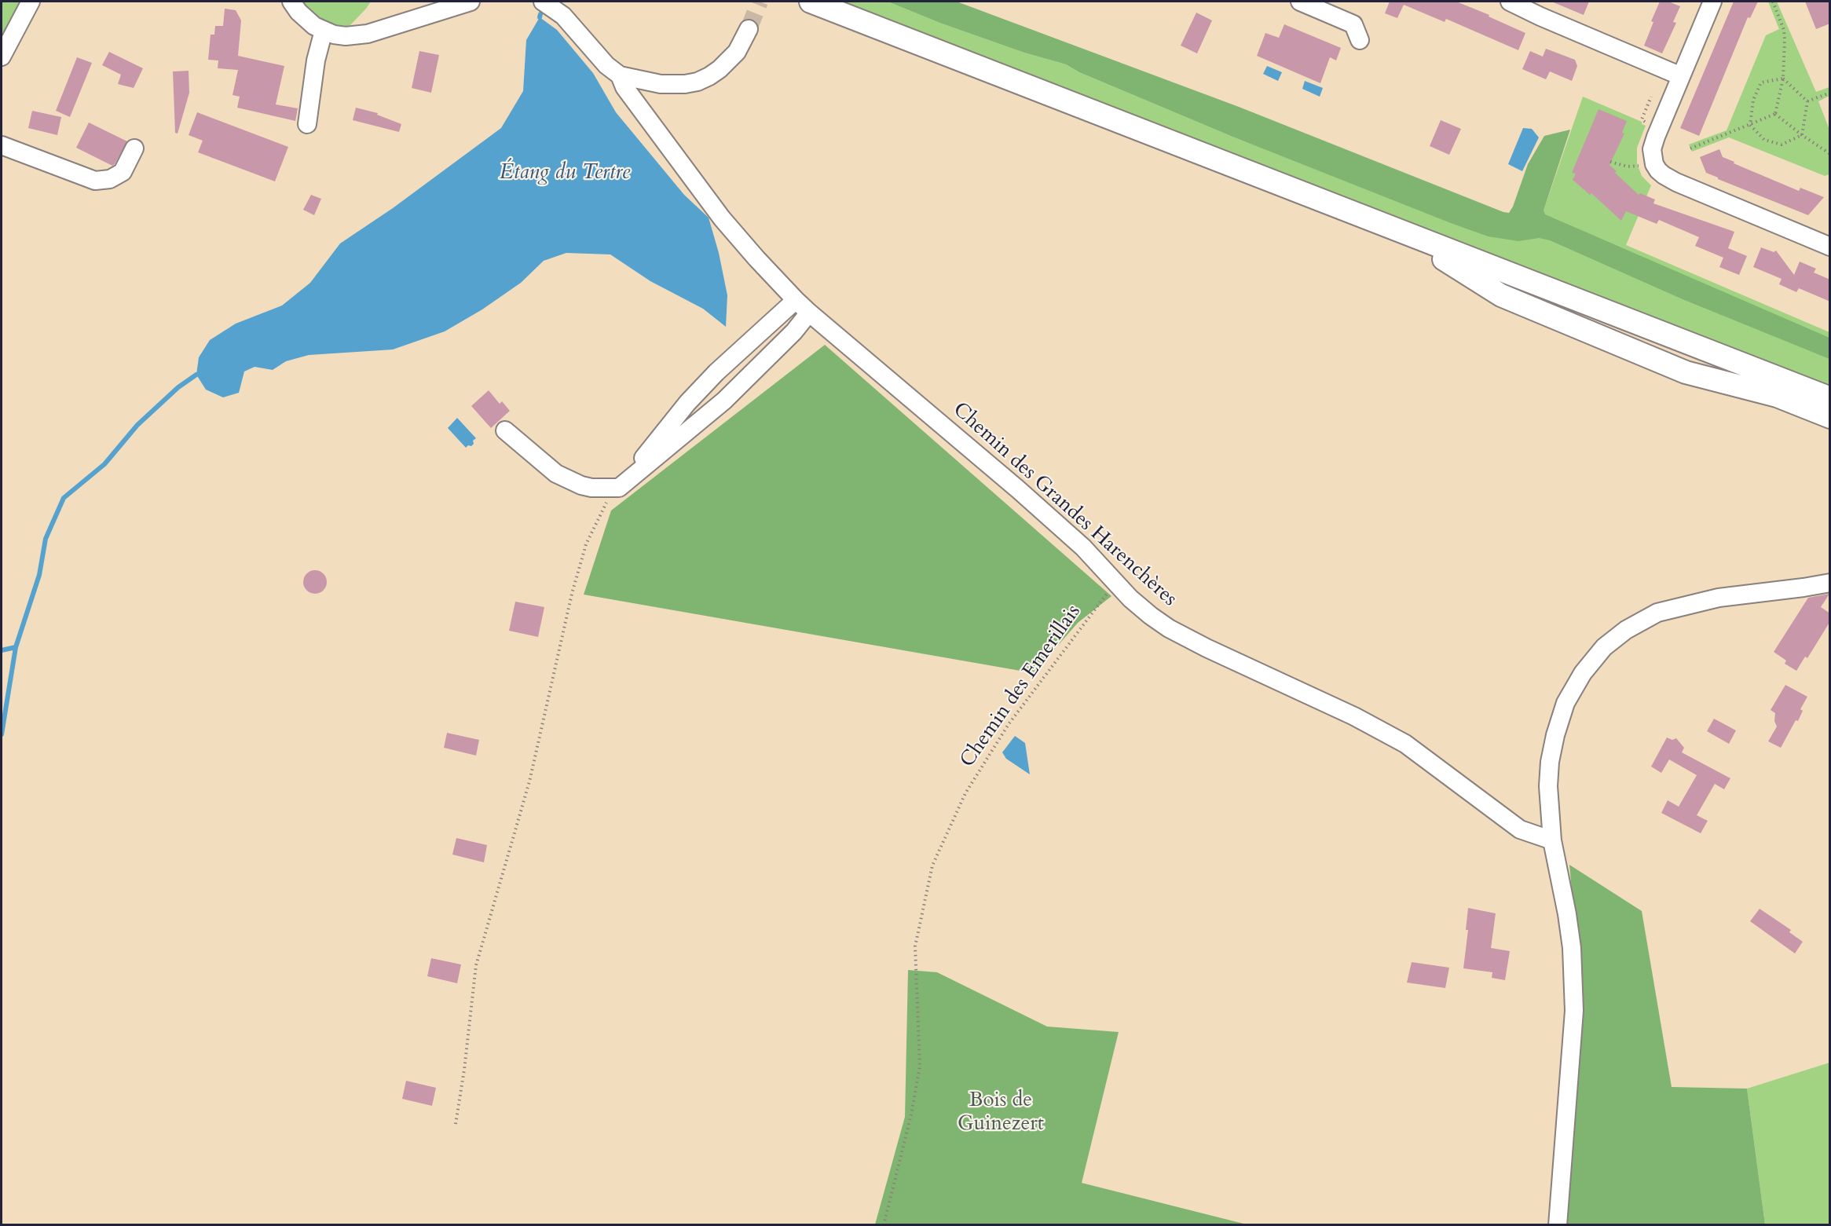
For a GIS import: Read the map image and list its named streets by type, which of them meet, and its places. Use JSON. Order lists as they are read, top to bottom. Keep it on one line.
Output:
{"streets":{"street":["Chemin des Grandes Harenchères"],"path":["Chemin des Emerillais"]},"crossings":[["Chemin des Grandes Harenchères","Chemin des Emerillais"]],"water":["Étang du Tertre"],"parks":["Bois de Guinezert"]}
